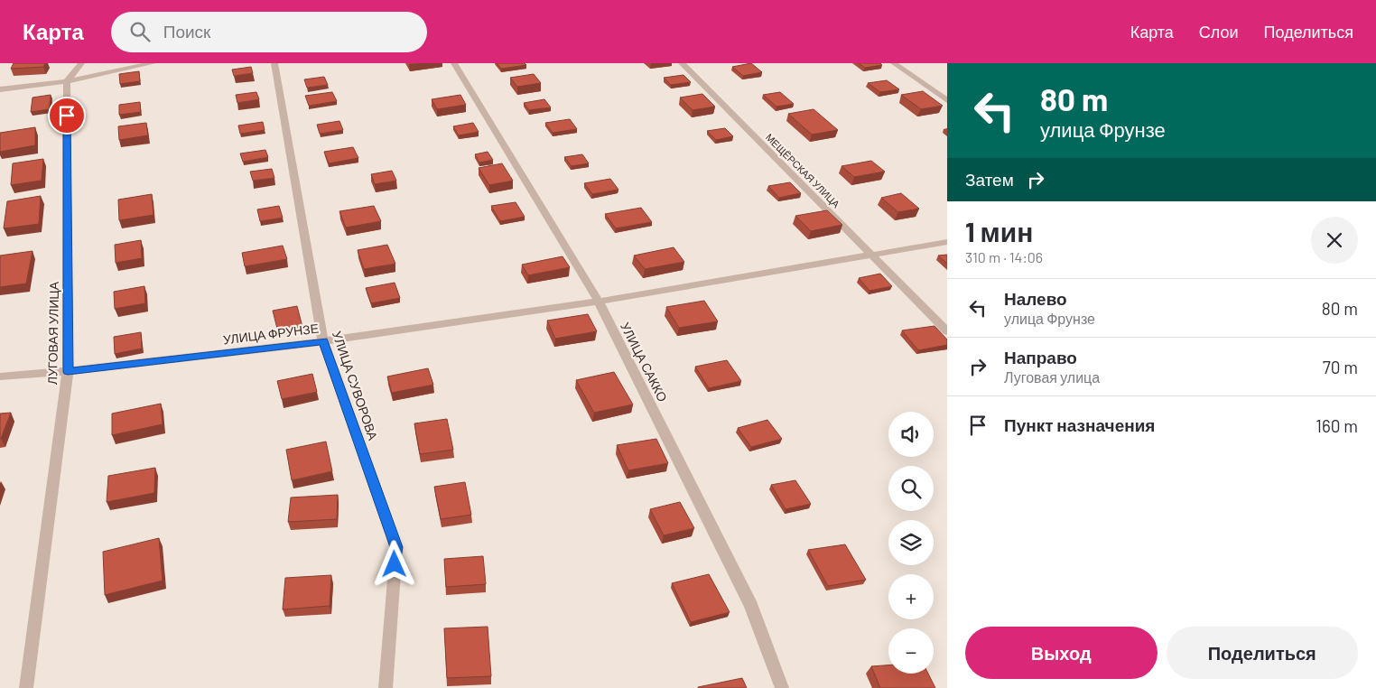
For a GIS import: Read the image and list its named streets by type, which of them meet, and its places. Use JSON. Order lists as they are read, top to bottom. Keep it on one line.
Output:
{"streets":{"street":["МЕЩЁРСКАЯ УЛИЦА","ЛУГОВАЯ УЛИЦА","УЛИЦА ФРУНЗЕ","УЛИЦА САККО","УЛИЦА СУВОРОВА"]},"crossings":[["МЕЩЁРСКАЯ УЛИЦА","УЛИЦА ФРУНЗЕ"],["ЛУГОВАЯ УЛИЦА","УЛИЦА ФРУНЗЕ"],["УЛИЦА ФРУНЗЕ","УЛИЦА САККО"],["УЛИЦА ФРУНЗЕ","УЛИЦА СУВОРОВА"]],"page":{"header":"Карта","search":"Поиск","nav":["Карта","Слои","Поделиться"],"turn":["80 m","улица Фрунзе"],"then":"Затем","heading":["1 мин","310 m · 14:06"],"list":[{"name":"Налево","note":"улица Фрунзе","value":"80 m"},{"name":"Направо","note":"Луговая улица","value":"70 m"},{"name":"Пункт назначения","value":"160 m"}],"map_buttons":["+","−"],"buttons":["Выход","Поделиться"]}}
